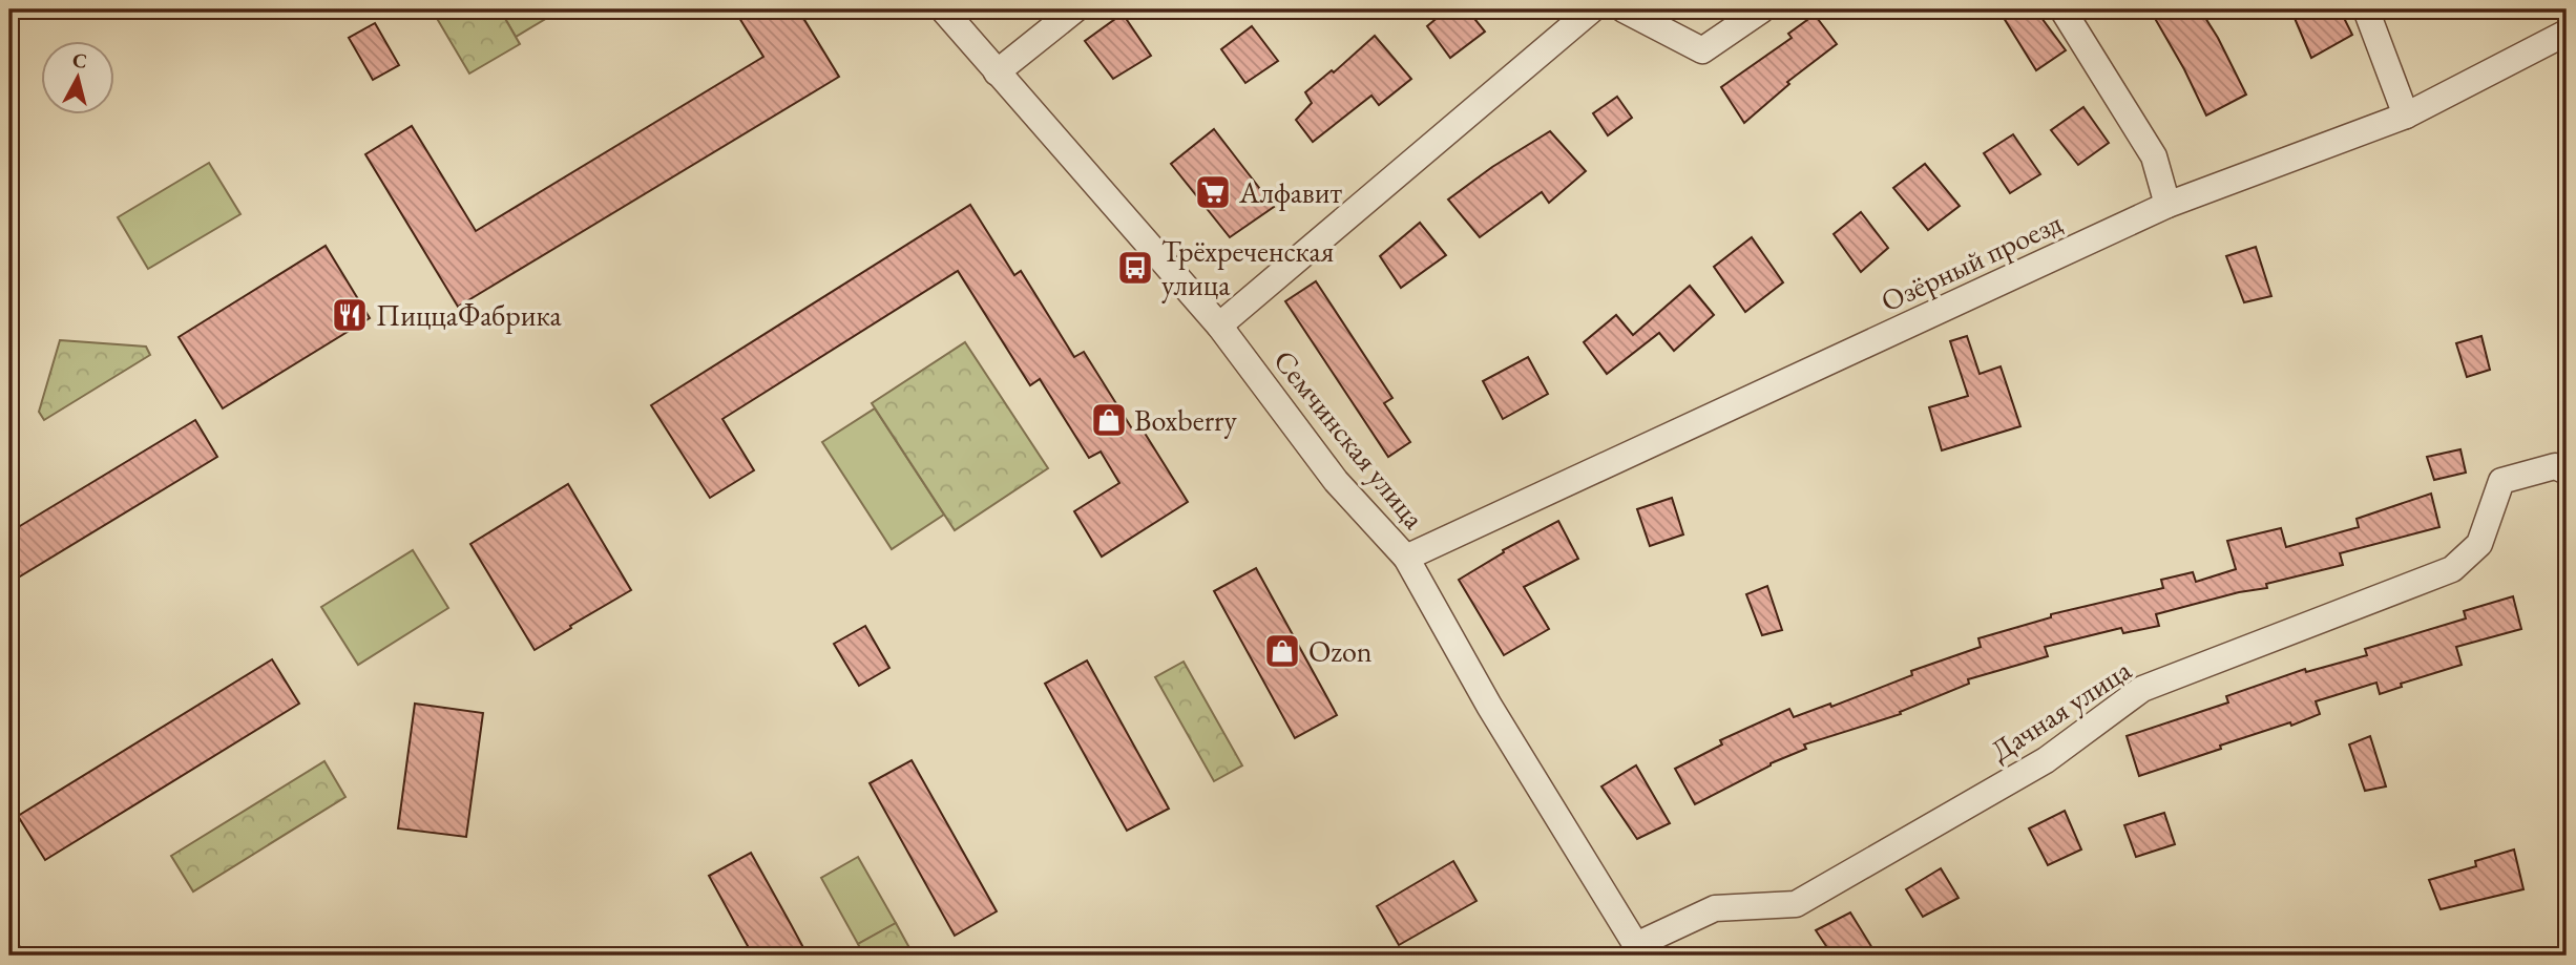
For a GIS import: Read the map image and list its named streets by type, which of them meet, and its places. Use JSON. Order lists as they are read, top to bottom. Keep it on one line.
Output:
{"streets":{"street":["Озёрный проезд","Семчинская улица","Дачная улица"]},"crossings":[["Озёрный проезд","Семчинская улица"],["Семчинская улица","Дачная улица"]],"places":{"supermarket":["Алфавит"],"bus stop":["Трёхреченская улица"],"restaurant":["ПиццаФабрика"],"shop":["Boxberry","Ozon"]},"north":"top"}
